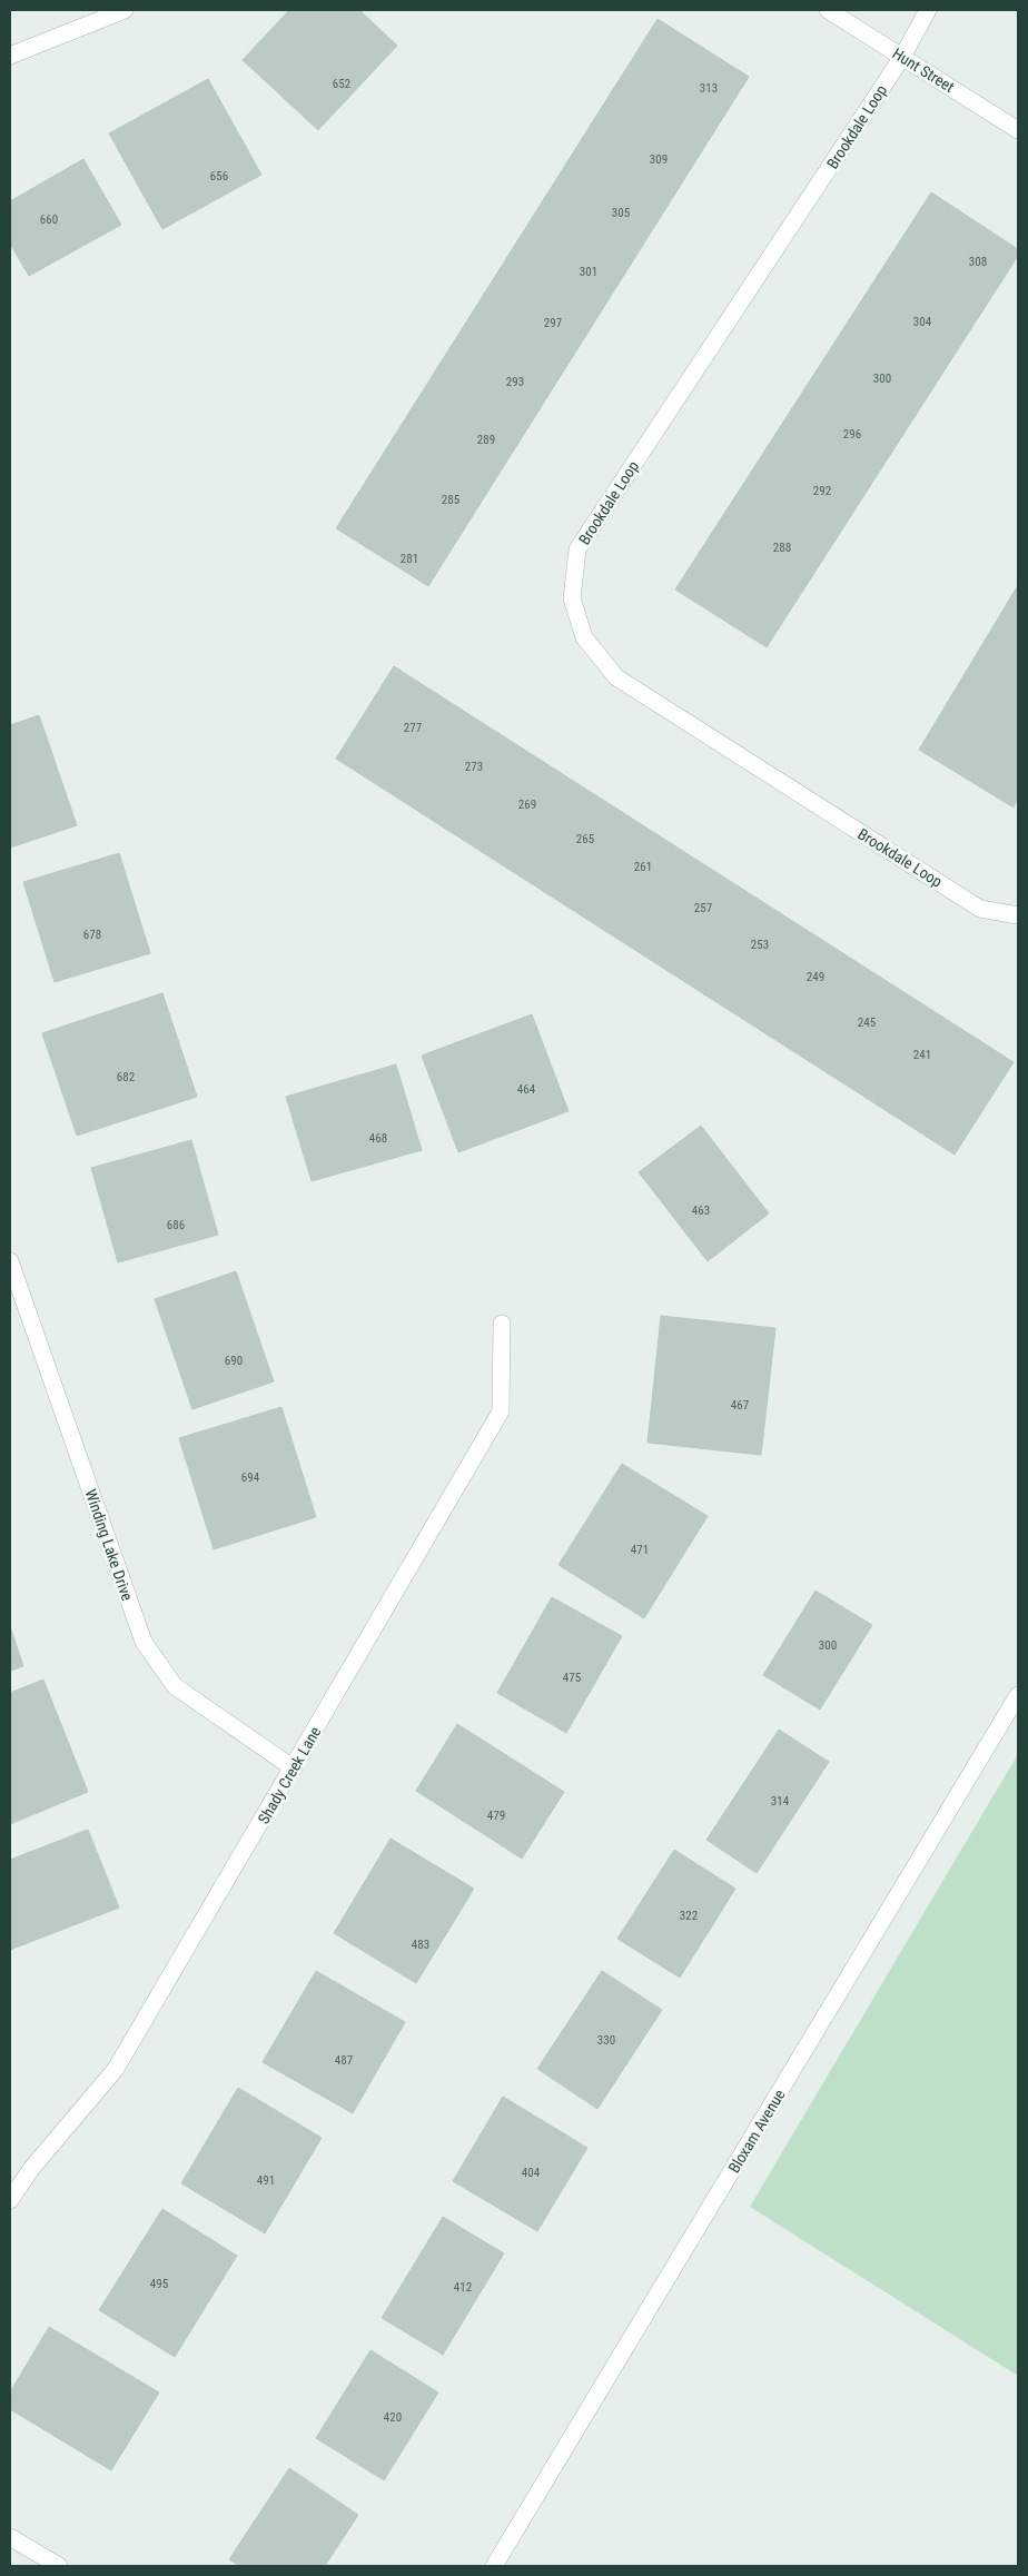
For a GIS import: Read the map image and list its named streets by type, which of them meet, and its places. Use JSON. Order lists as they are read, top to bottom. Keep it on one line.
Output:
{"streets":{"street":["Hunt Street","Brookdale Loop","Winding Lake Drive","Shady Creek Lane","Bloxam Avenue"]},"crossings":[["Hunt Street","Brookdale Loop"],["Winding Lake Drive","Shady Creek Lane"]],"house_numbers":["652","313","309","656","305","660","308","301","304","297","300","293","296","289","292","285","288","281","277","273","269","265","261","257","678","253","249","245","241","682","464","468","463","686","690","467","694","471","300","475","314","479","322","483","330","487","404","491","495","412","420"]}
